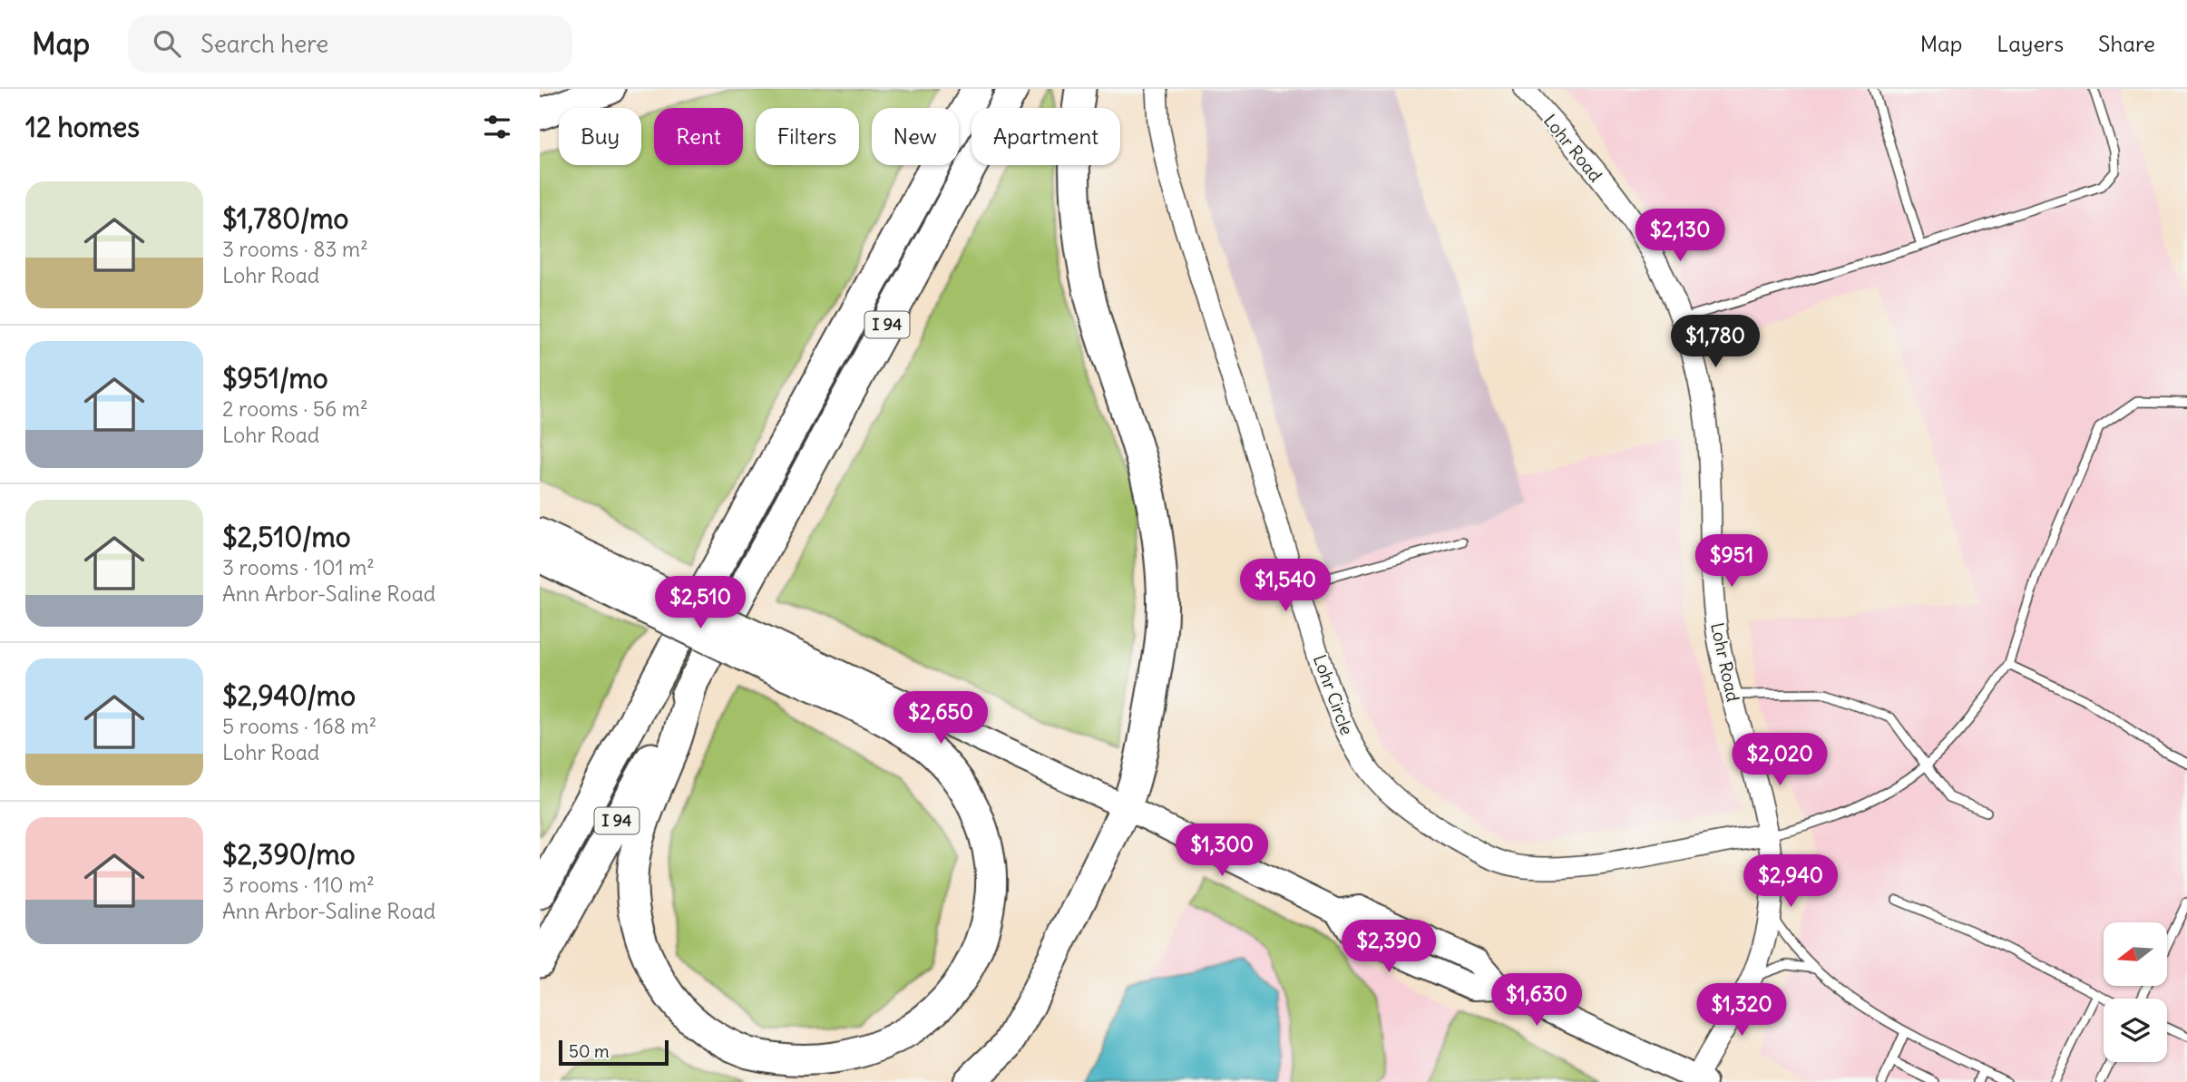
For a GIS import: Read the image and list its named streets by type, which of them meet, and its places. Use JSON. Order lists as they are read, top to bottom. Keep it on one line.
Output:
{"streets":{"highway":["I 94"],"street":["Lohr Road","Lohr Circle"]},"crossings":[["Lohr Road","Lohr Circle"]],"scale_bar":"50 m","north":"left","page":{"header":"Map","search":"Search here","nav":["Map","Layers","Share"],"heading":"12 homes","chip":["Buy","Rent","Filters","New","Apartment"],"list":[{"name":"$1,780/mo","note":"3 rooms · 83 m² · Lohr Road"},{"name":"$951/mo","note":"2 rooms · 56 m² · Lohr Road"},{"name":"$2,510/mo","note":"3 rooms · 101 m² · Ann Arbor-Saline Road"},{"name":"$2,940/mo","note":"5 rooms · 168 m² · Lohr Road"},{"name":"$2,390/mo","note":"3 rooms · 110 m² · Ann Arbor-Saline Road"}],"price":["$2,130","$1,780","$951","$1,540","$2,510","$2,650","$2,020","$1,300","$2,940","$2,390","$1,630","$1,320"],"scale":"50 m"}}
